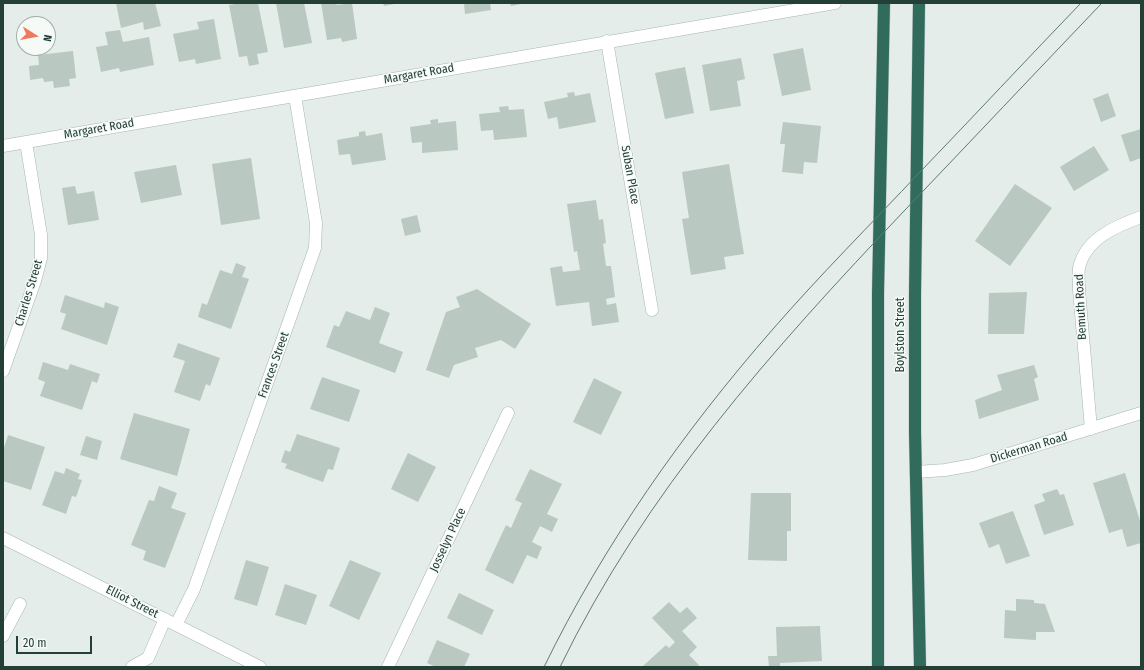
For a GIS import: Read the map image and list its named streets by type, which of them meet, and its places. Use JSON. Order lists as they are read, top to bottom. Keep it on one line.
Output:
{"streets":{"highway":["Boylston Street"],"street":["Margaret Road","Suban Place","Charles Street","Bemuth Road","Frances Street","Dickerman Road","Josselyn Place","Elliot Street"]},"crossings":[["Margaret Road","Suban Place"],["Margaret Road","Charles Street"],["Margaret Road","Frances Street"],["Bemuth Road","Dickerman Road"],["Boylston Street","Dickerman Road"],["Frances Street","Elliot Street"]],"scale_bar":"20 m","north":"right"}
